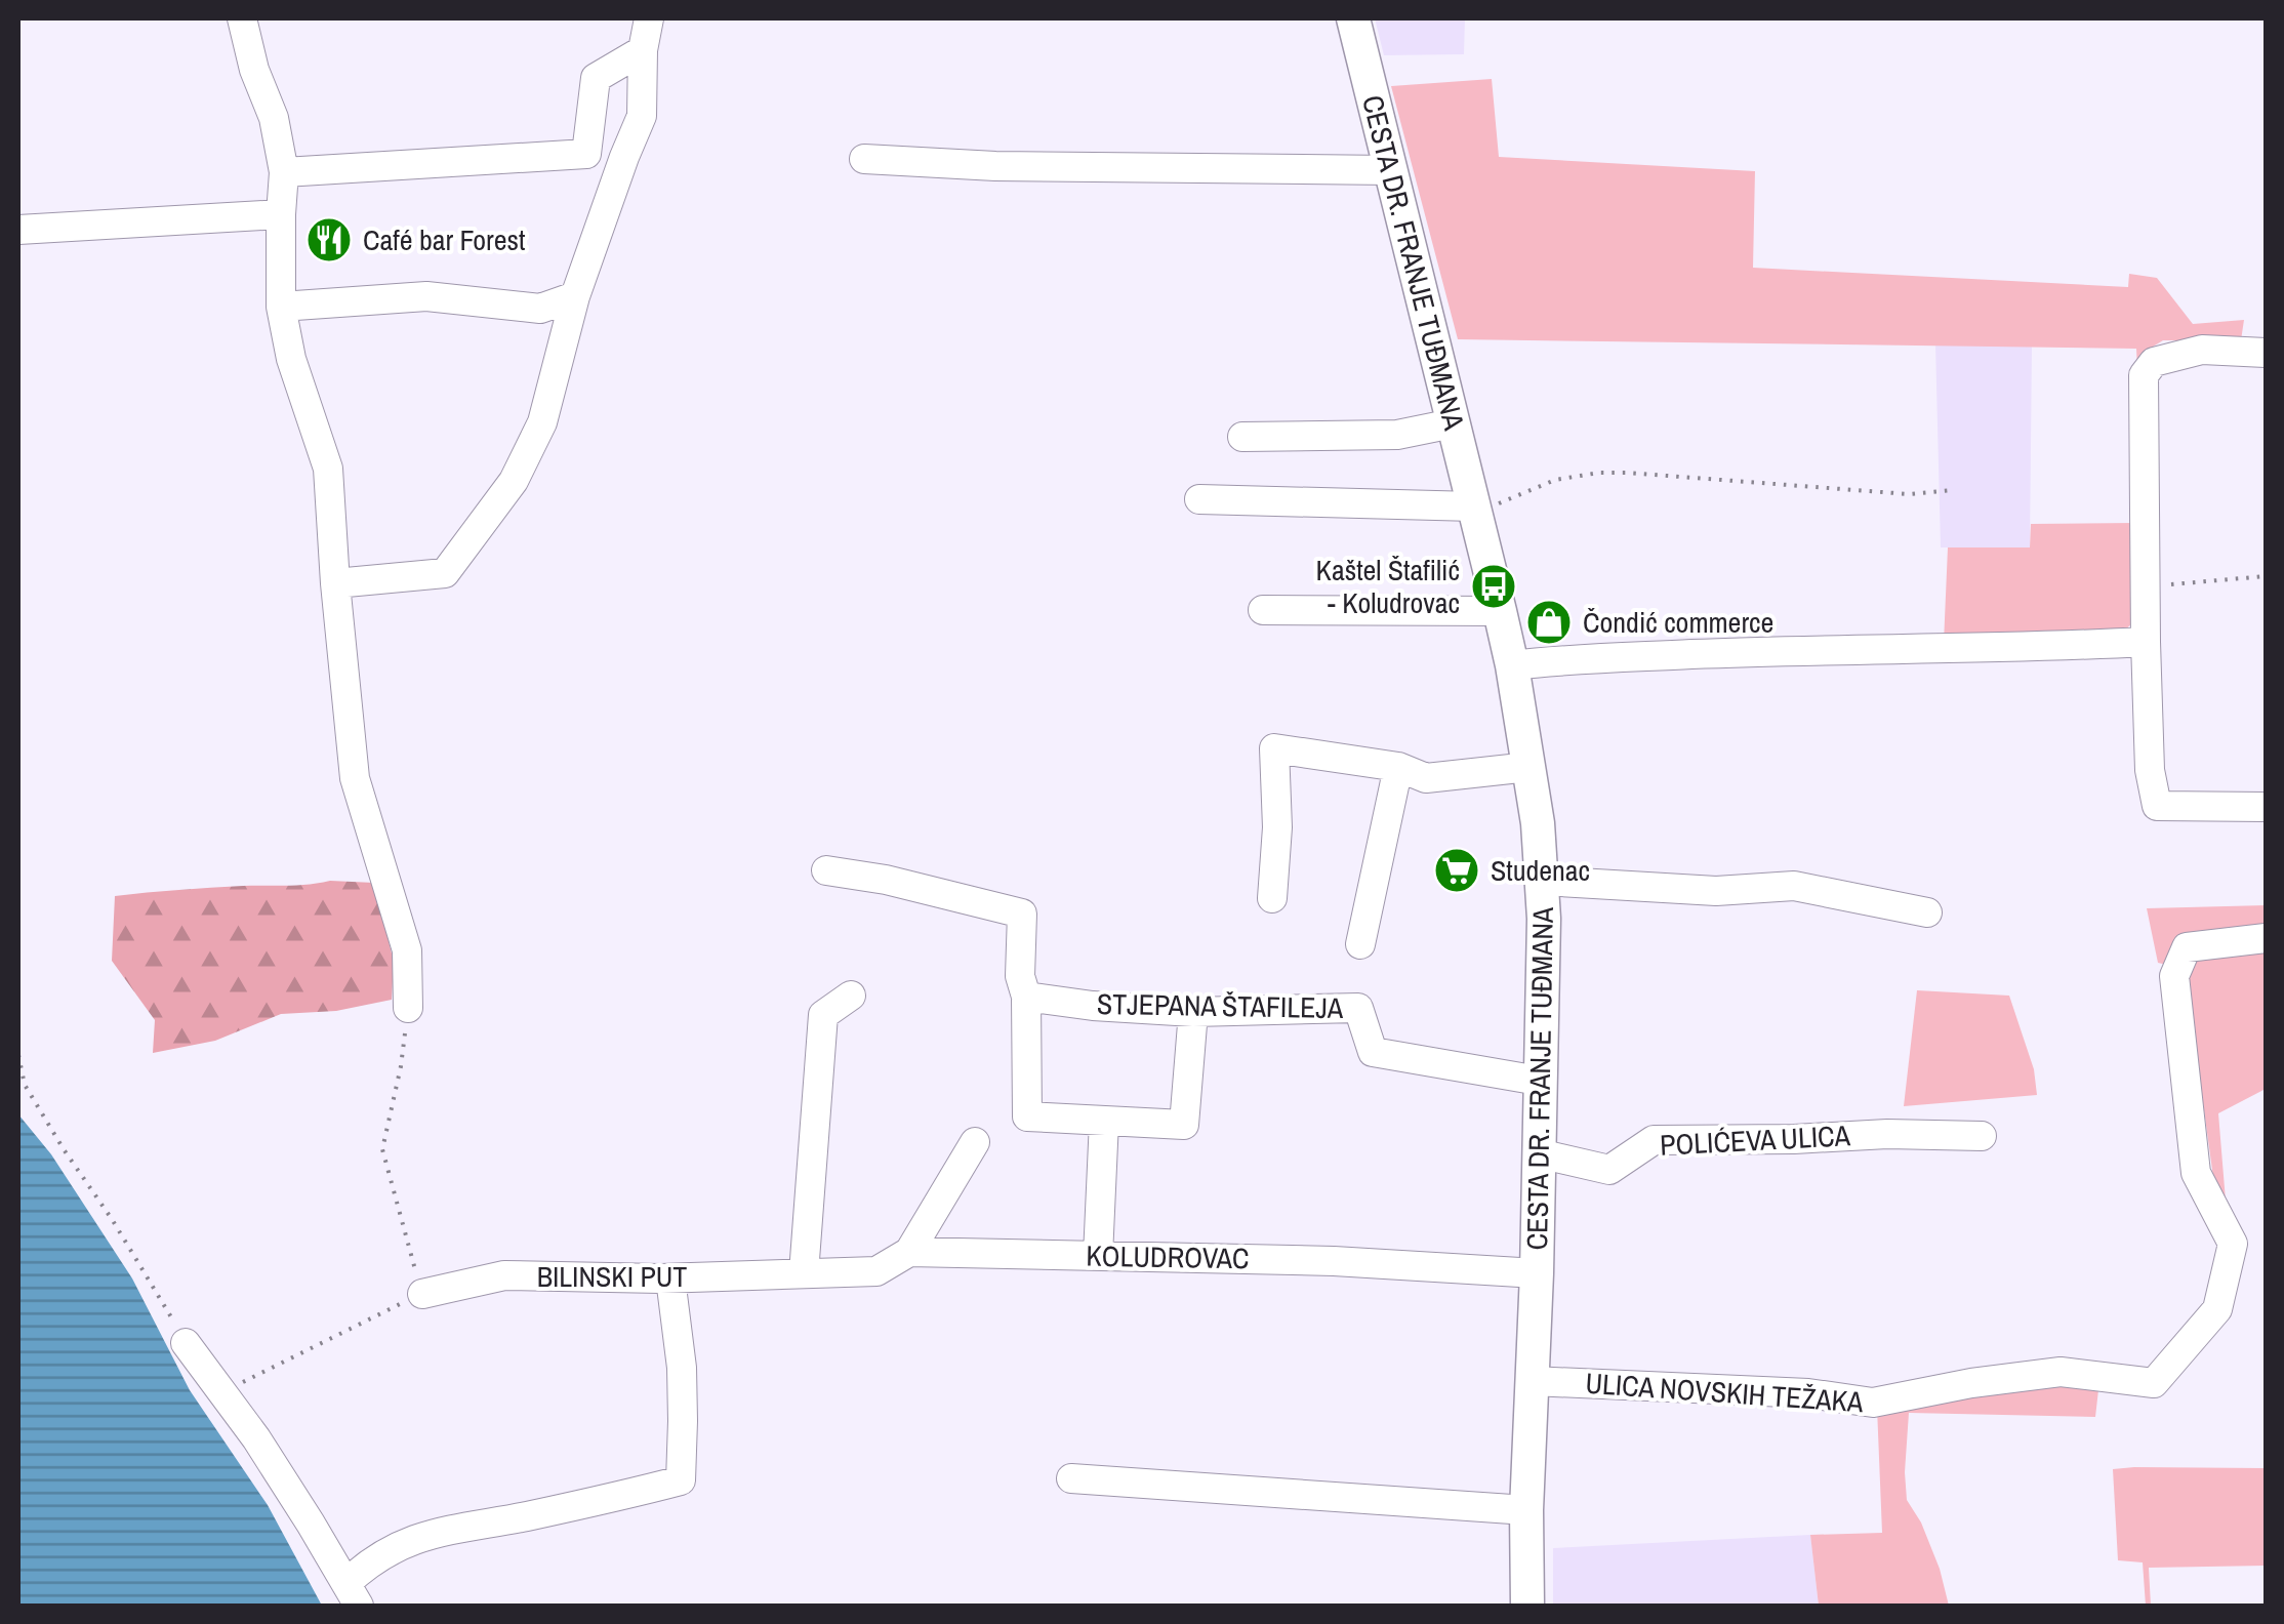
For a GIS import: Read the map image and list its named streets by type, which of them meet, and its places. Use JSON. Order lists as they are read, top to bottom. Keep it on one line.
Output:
{"streets":{"main road":["CESTA DR. FRANJE TUĐMANA"],"street":["STJEPANA ŠTAFILEJA","POLIĆEVA ULICA","KOLUDROVAC","BILINSKI PUT","ULICA NOVSKIH TEŽAKA"]},"crossings":[["CESTA DR. FRANJE TUĐMANA","STJEPANA ŠTAFILEJA"],["CESTA DR. FRANJE TUĐMANA","POLIĆEVA ULICA"],["CESTA DR. FRANJE TUĐMANA","KOLUDROVAC"],["CESTA DR. FRANJE TUĐMANA","ULICA NOVSKIH TEŽAKA"],["KOLUDROVAC","BILINSKI PUT"]],"places":{"restaurant":["Café bar Forest"],"bus stop":["Kaštel Štafilić - Koludrovac"],"shop":["Čondić commerce"],"supermarket":["Studenac"]}}
